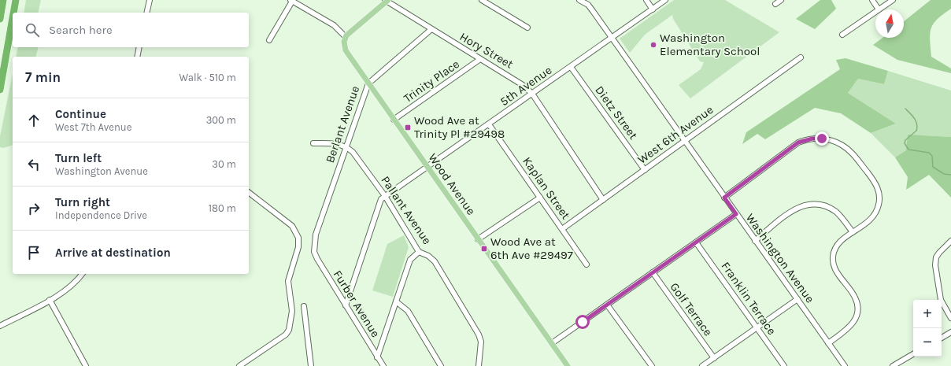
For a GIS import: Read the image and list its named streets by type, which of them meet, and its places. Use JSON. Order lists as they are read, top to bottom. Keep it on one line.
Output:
{"streets":{"main road":["Wood Avenue"],"street":["Hory Street","Trinity Place","5th Avenue","Dietz Street","Berlant Avenue","West 6th Avenue","Kaplan Street","Pallant Avenue","Washington Avenue","Franklin Terrace","Furber Avenue","Golf Terrace"]},"crossings":[["Hory Street","Trinity Place"],["Hory Street","5th Avenue"],["Hory Street","Berlant Avenue"],["Hory Street","West 6th Avenue"],["Trinity Place","Wood Avenue"],["5th Avenue","Dietz Street"],["5th Avenue","Wood Avenue"],["5th Avenue","Kaplan Street"],["5th Avenue","Pallant Avenue"],["5th Avenue","Washington Avenue"],["5th Avenue","Furber Avenue"],["Dietz Street","West 6th Avenue"],["Berlant Avenue","Wood Avenue"],["Berlant Avenue","Pallant Avenue"],["Berlant Avenue","Furber Avenue"],["West 6th Avenue","Kaplan Street"],["West 6th Avenue","Washington Avenue"]],"places":{"other":["Washington Elementary School"],"transit":["Wood Ave at Trinity Pl #29498","Wood Ave at 6th Ave #29497"]},"north":"top","page":{"search":"Search here","heading":["7 min","Walk · 510 m"],"list":[["Continue","West 7th Avenue","300 m"],["Turn left","Washington Avenue","30 m"],["Turn right","Independence Drive","180 m"],"Arrive at destination"],"map_buttons":["+","−"]}}
